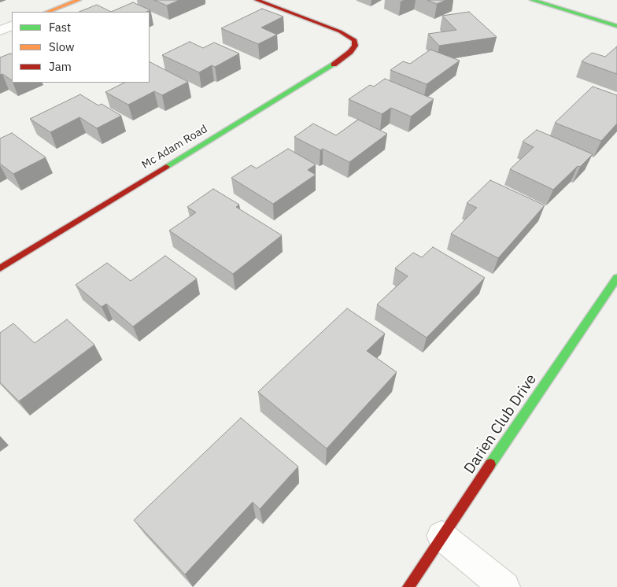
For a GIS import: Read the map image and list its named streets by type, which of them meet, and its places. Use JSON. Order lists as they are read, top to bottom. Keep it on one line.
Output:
{"streets":{"street":["Mc Adam Road","Darien Club Drive"]},"legend":["Fast","Slow","Jam"]}
